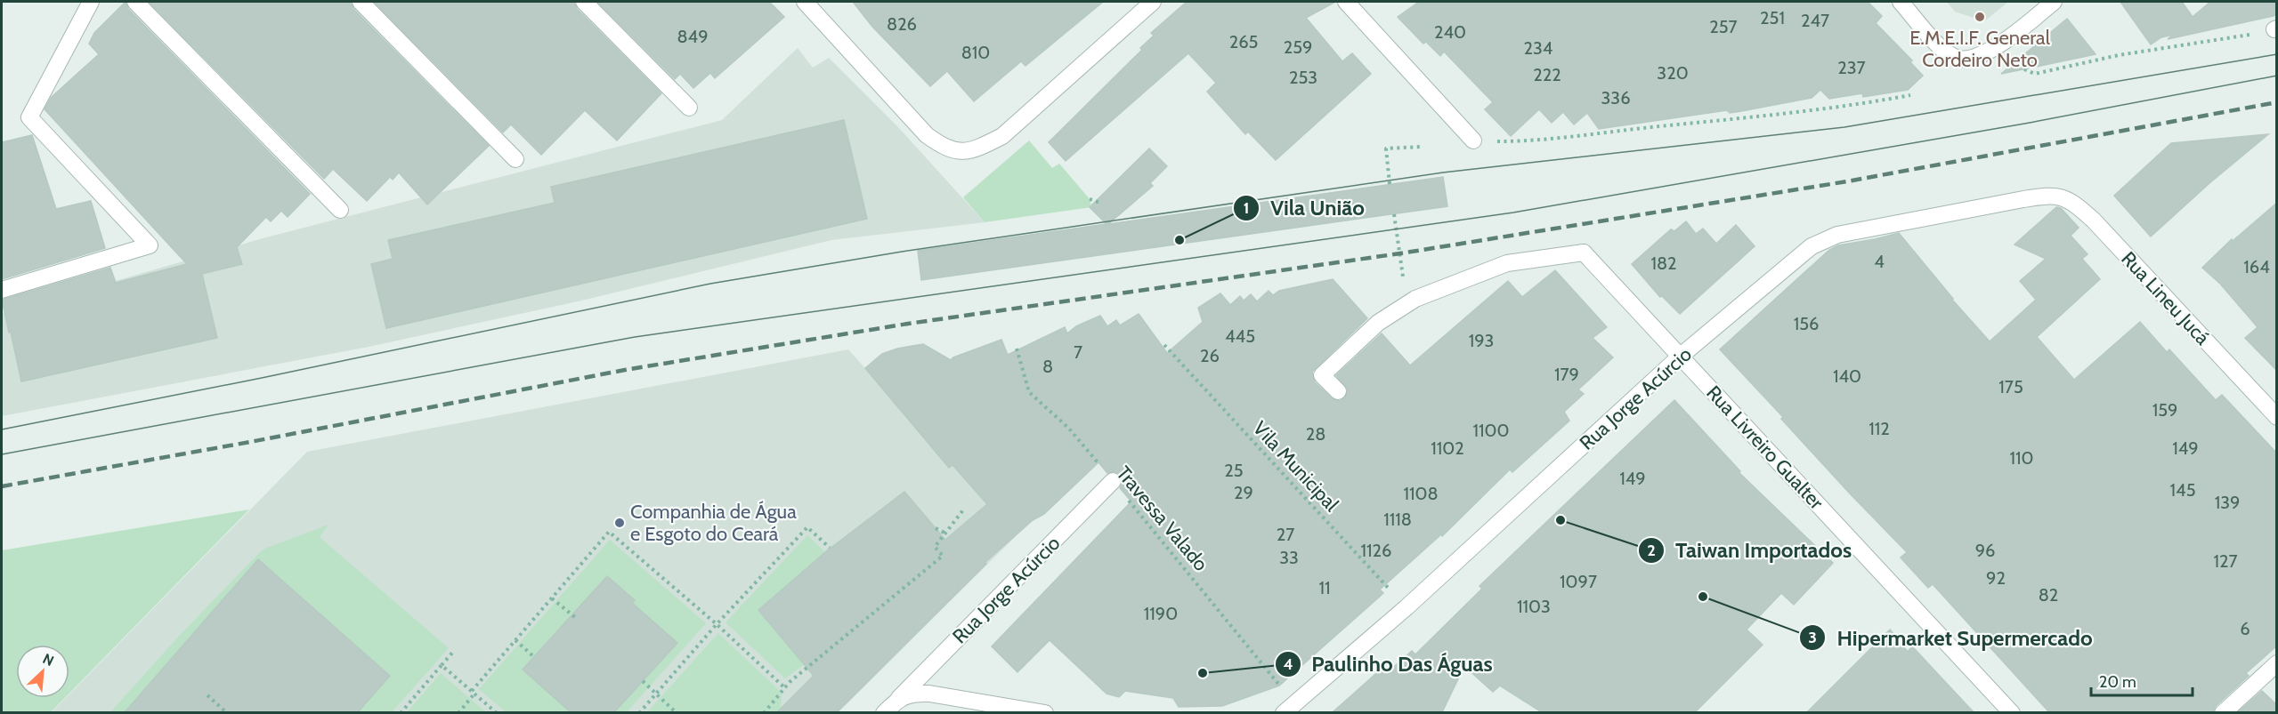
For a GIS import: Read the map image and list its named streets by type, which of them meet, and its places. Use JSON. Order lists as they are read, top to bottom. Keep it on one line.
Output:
{"streets":{"street":["Rua Lineu Jucá","Rua Jorge Acúrcio","Rua Livreiro Gualter"],"path":["Vila Municipal","Travessa Valado"]},"crossings":[["Rua Lineu Jucá","Rua Jorge Acúrcio"],["Rua Jorge Acúrcio","Rua Livreiro Gualter"],["Rua Jorge Acúrcio","Vila Municipal"],["Rua Jorge Acúrcio","Travessa Valado"]],"places":["E.M.E.I.F. General Cordeiro Neto","Vila União","Taiwan Importados","Companhia de Água e Esgoto do Ceará","Hipermarket Supermercado","Paulinho Das Águas"],"house_numbers":["251","247","826","257","240","849","265","259","234","810","237","320","222","253","336","4","182","164","156","445","193","7","26","8","179","140","175","159","112","1100","28","1102","149","110","25","149","145","29","1108","139","1118","27","1126","96","33","127","92","1097","11","82","1103","1190","6"],"scale_bar":"20 m","north":"top right"}
